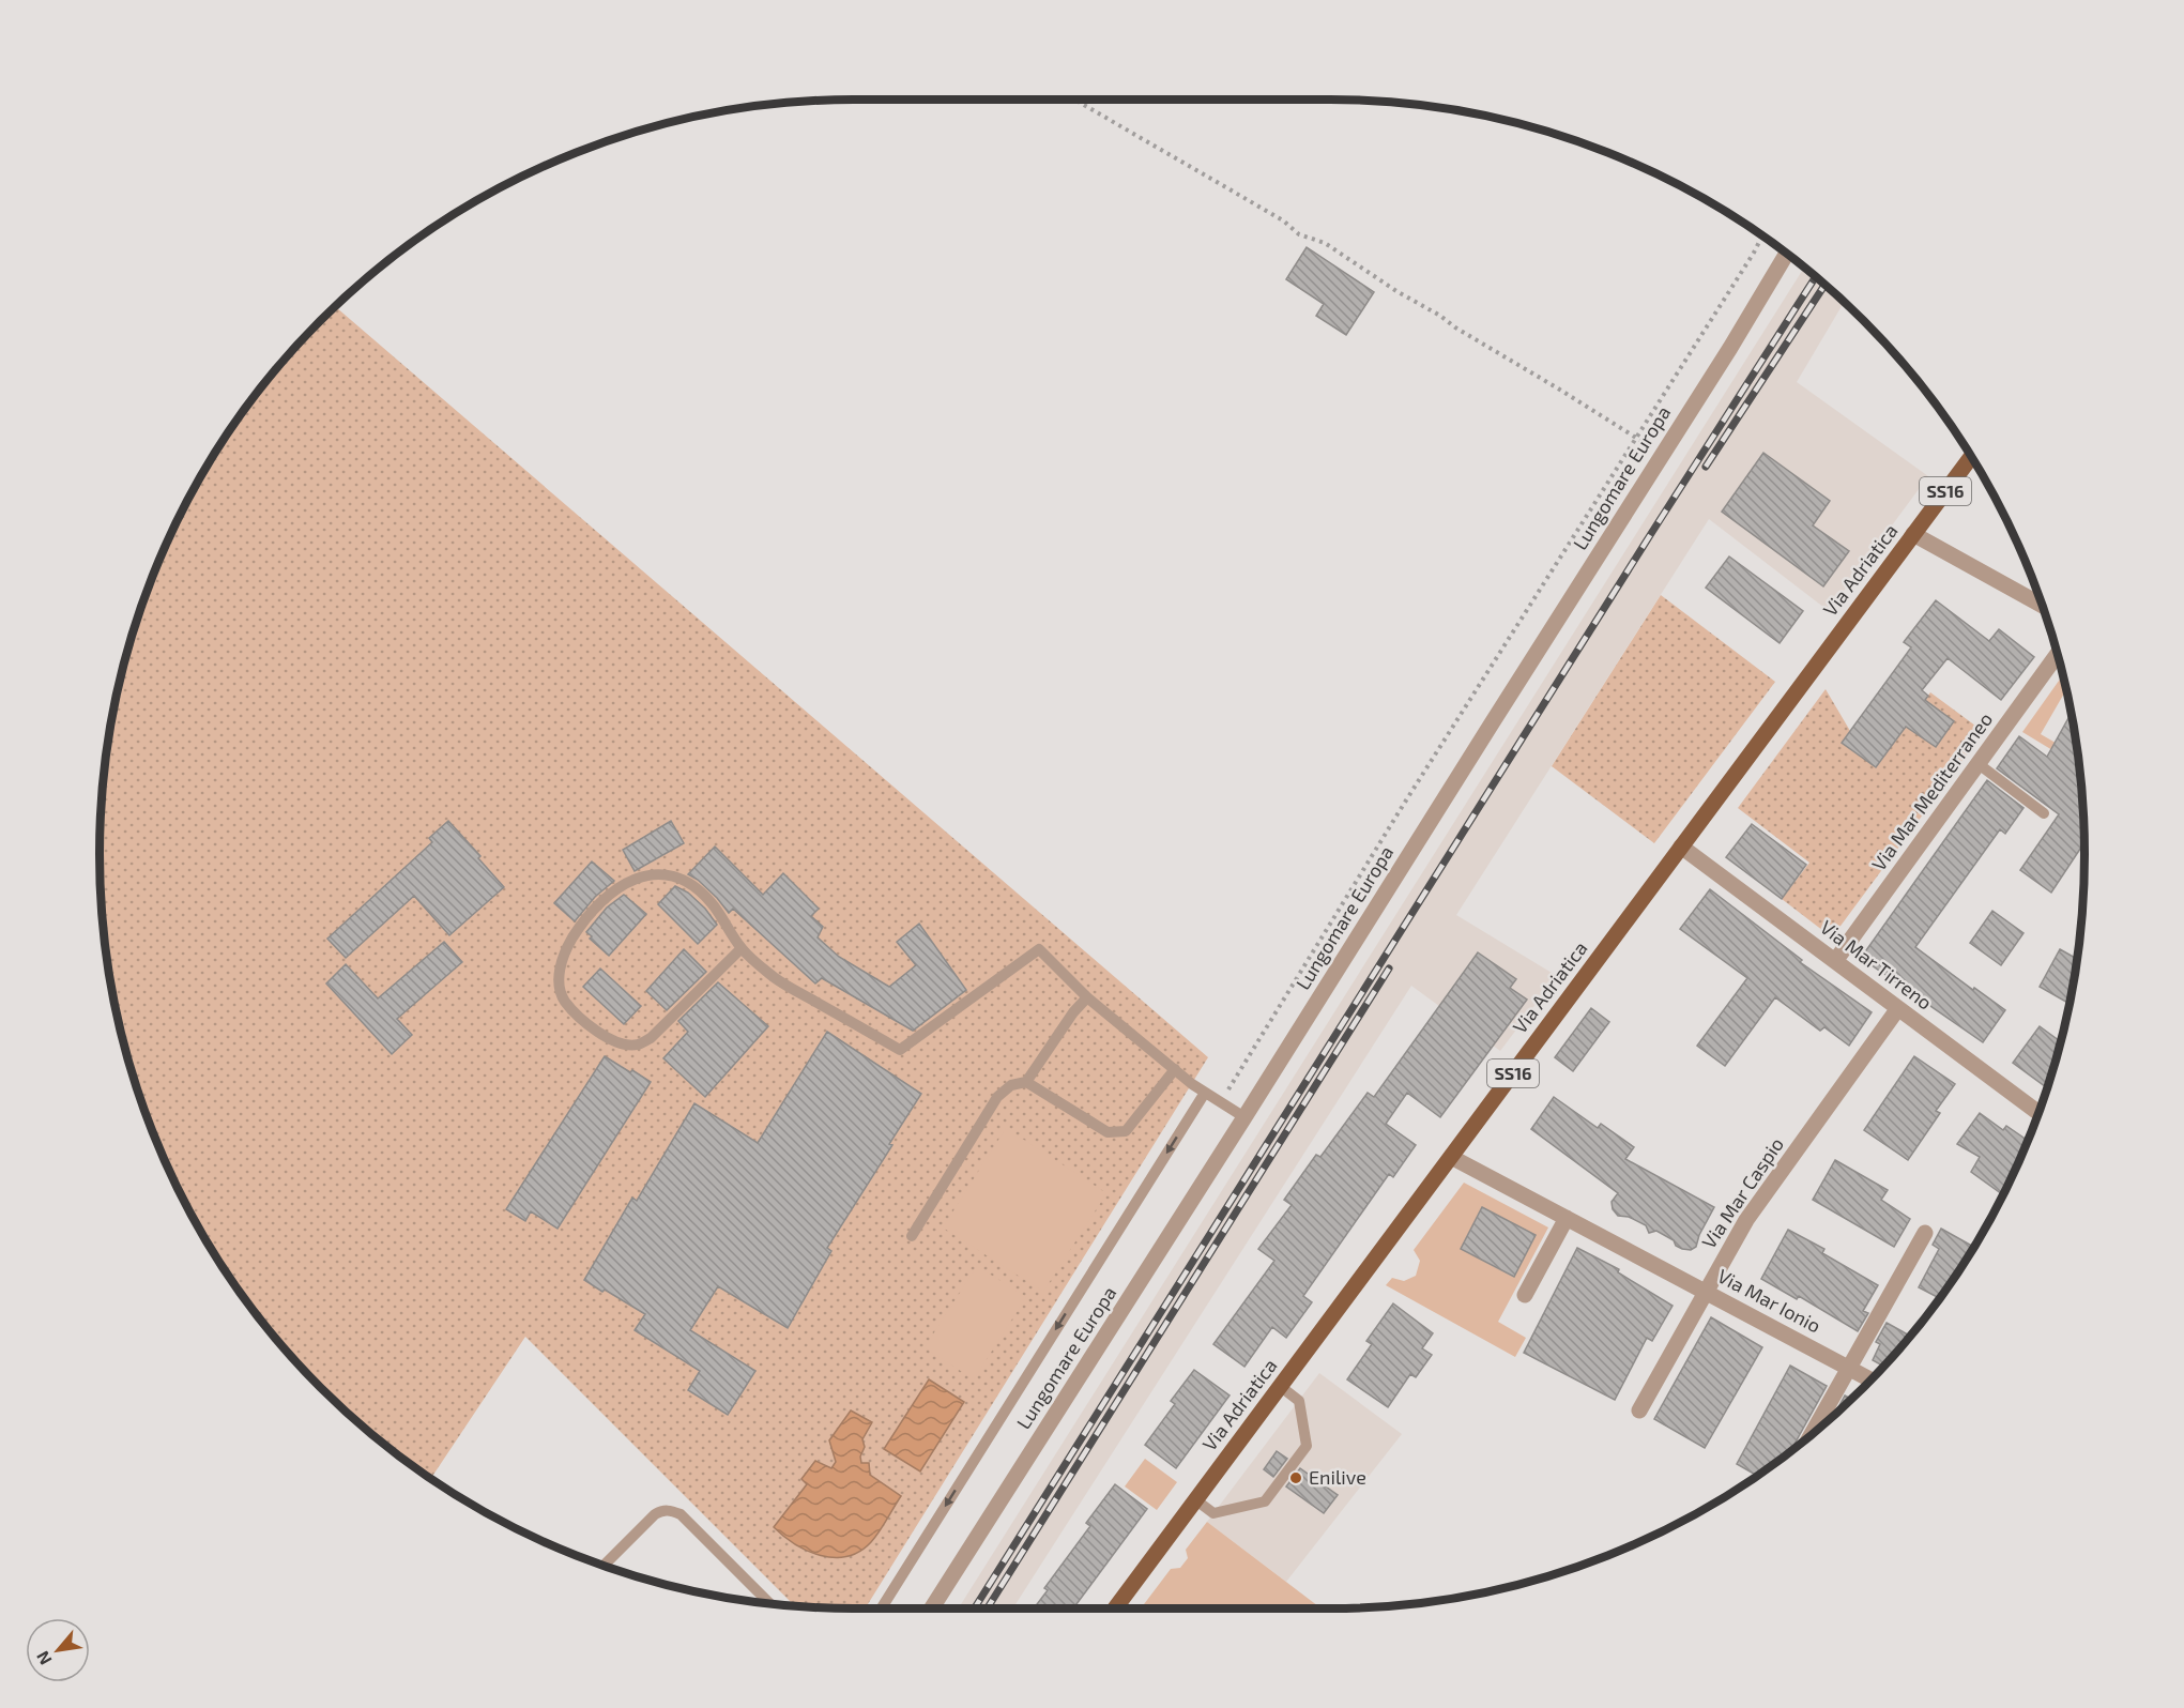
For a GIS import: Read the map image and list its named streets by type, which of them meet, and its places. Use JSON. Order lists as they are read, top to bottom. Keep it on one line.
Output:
{"streets":{"main road":["SS16","Via Adriatica"],"street":["Lungomare Europa","Via Mar Mediterraneo","Via Mar Tirreno","Via Mar Caspio","Via Mar Ionio"]},"crossings":[["Via Adriatica","Via Mar Tirreno"],["Via Adriatica","Via Mar Ionio"],["Via Mar Mediterraneo","Via Mar Tirreno"],["Via Mar Tirreno","Via Mar Caspio"],["Via Mar Caspio","Via Mar Ionio"]],"places":["Enilive"],"north":"bottom left"}
